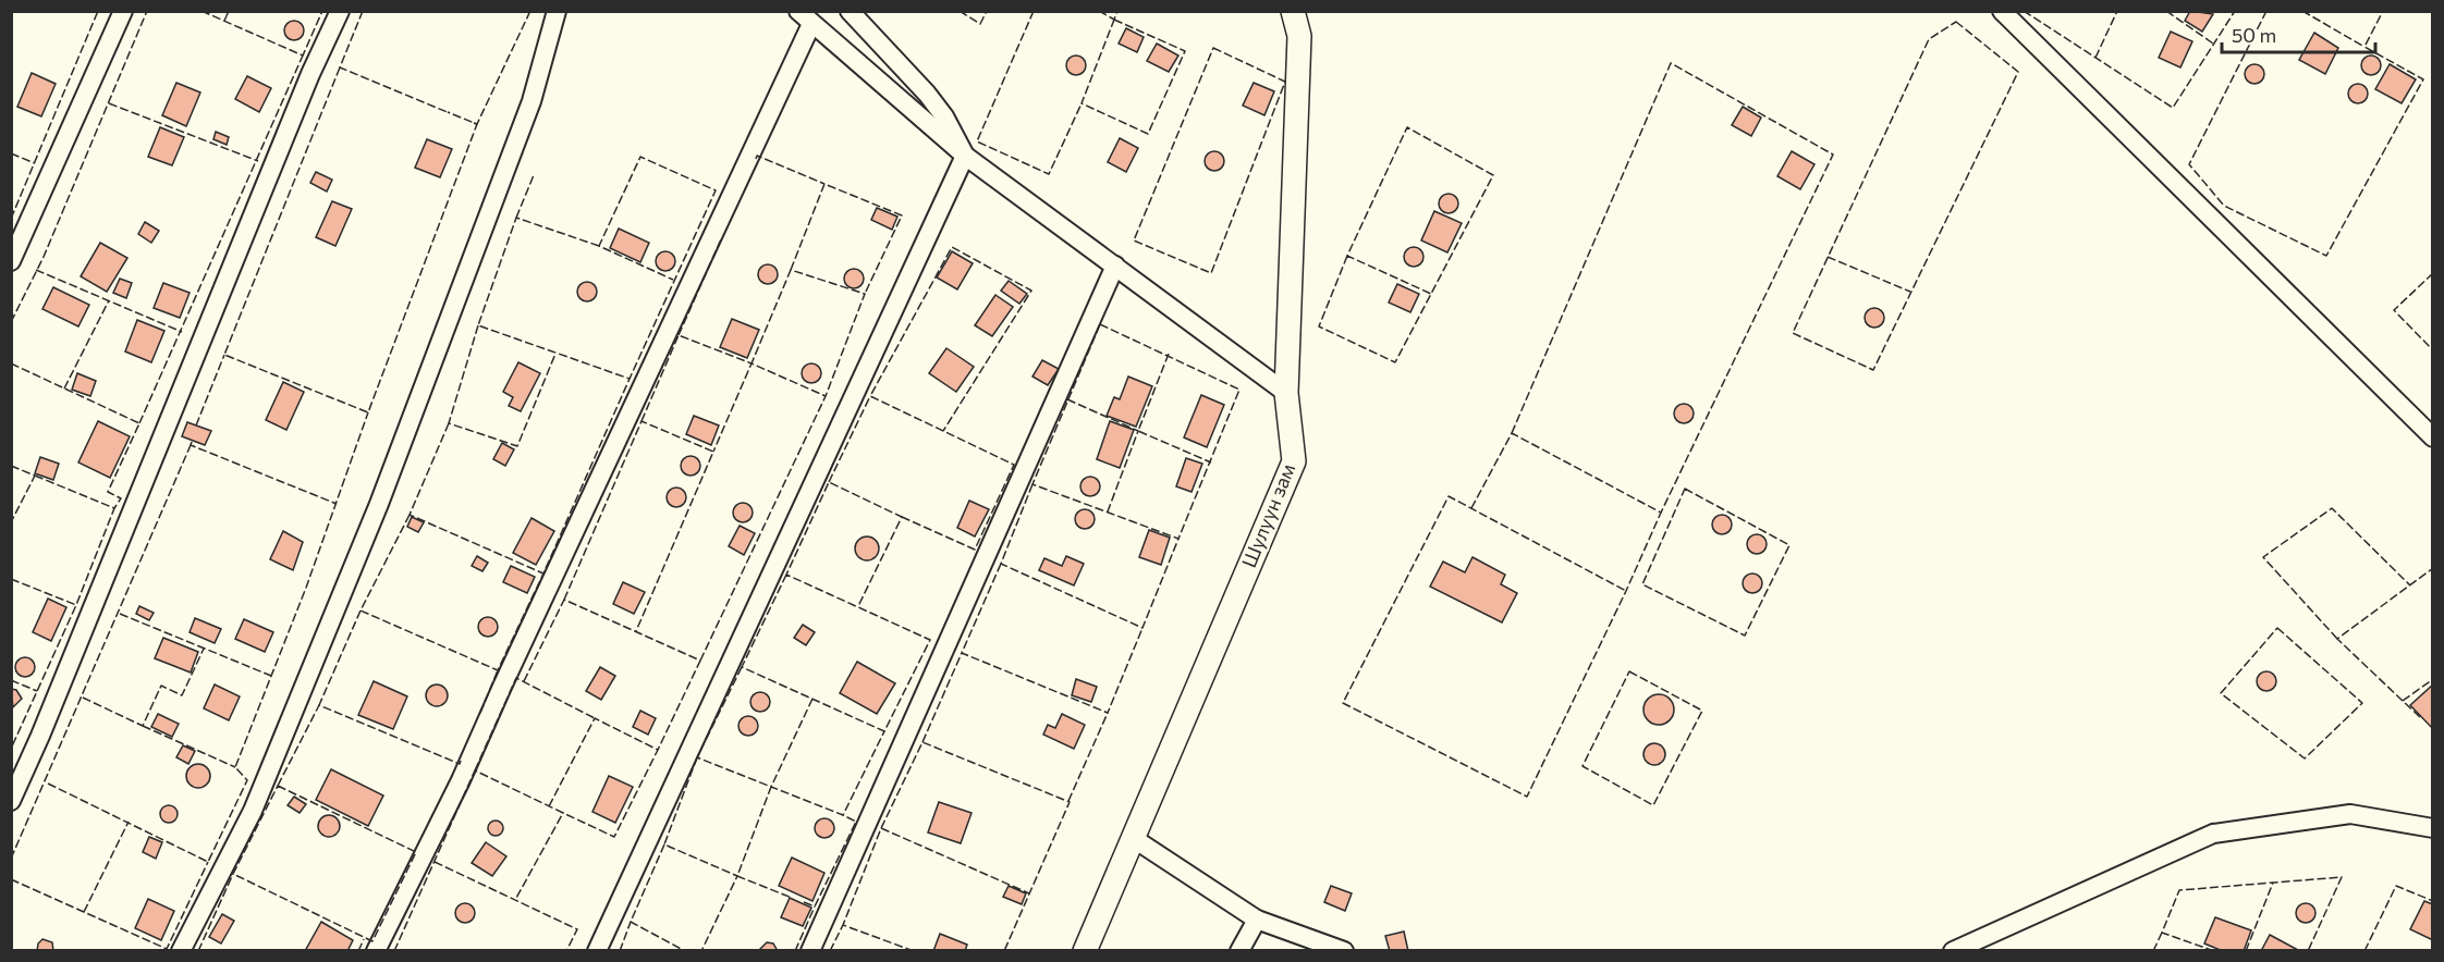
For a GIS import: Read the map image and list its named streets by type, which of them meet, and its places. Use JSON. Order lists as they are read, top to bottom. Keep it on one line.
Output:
{"streets":{"street":["Шулуун зам"]},"scale_bar":"50 m"}
